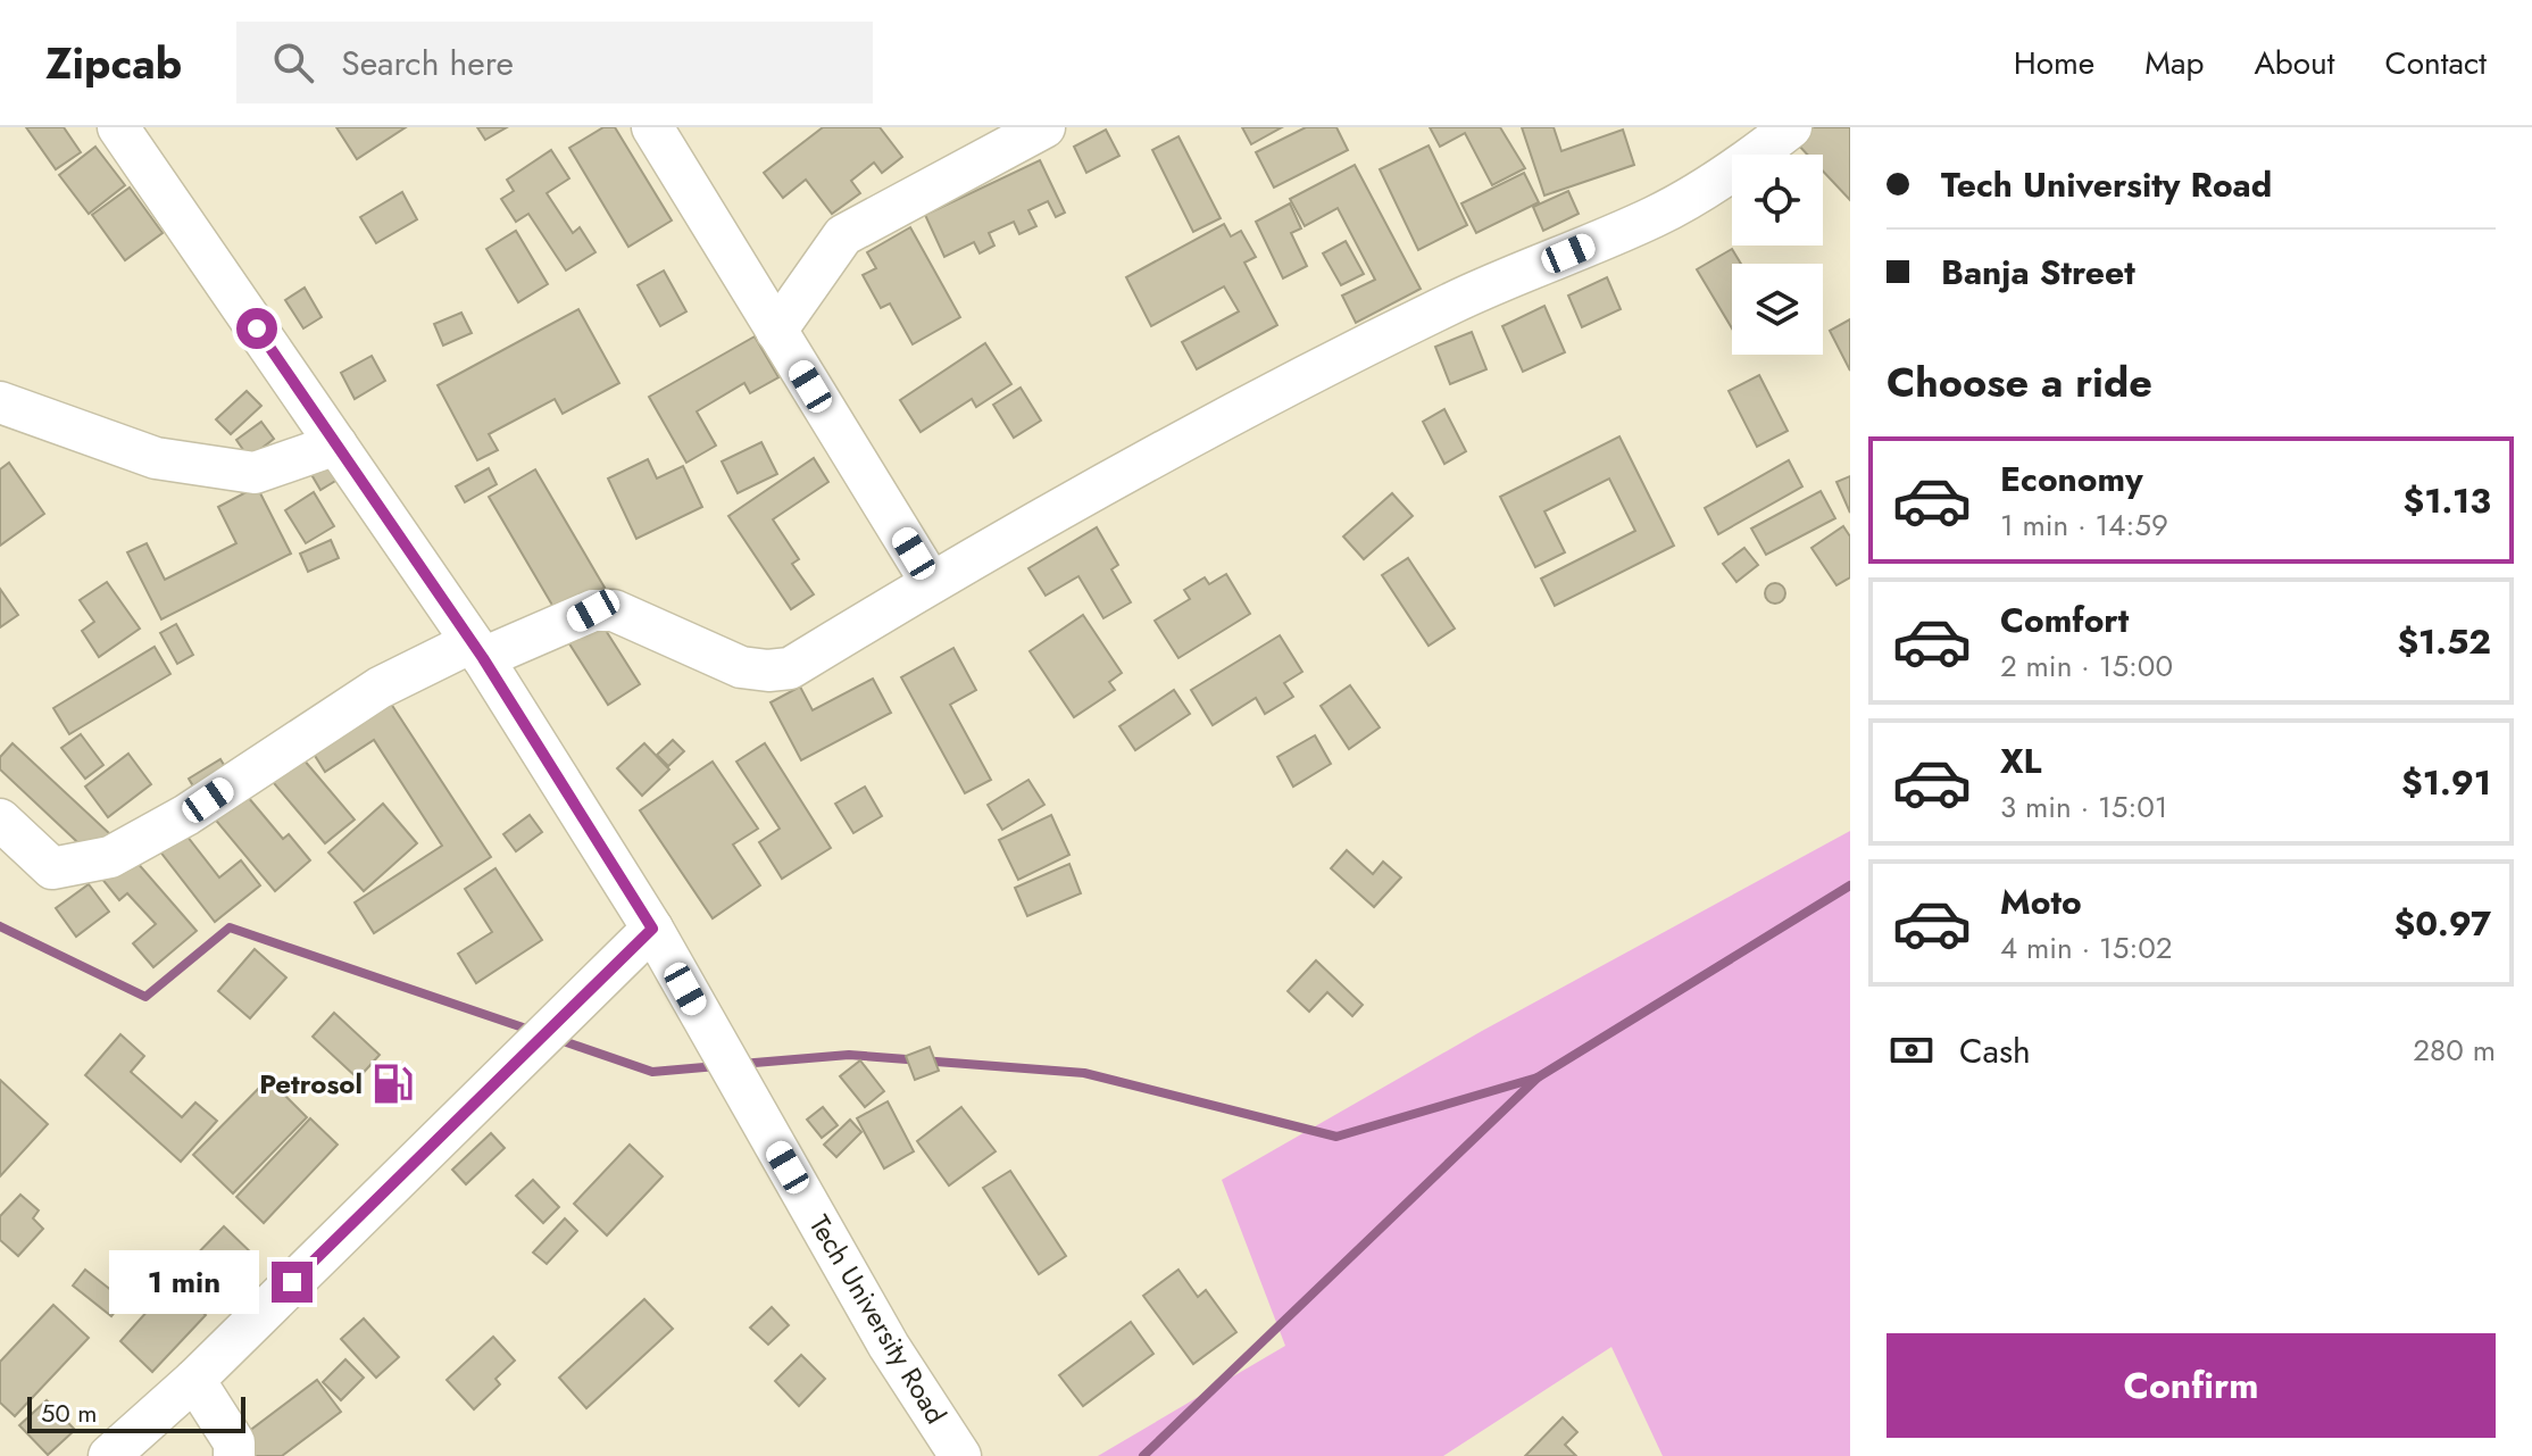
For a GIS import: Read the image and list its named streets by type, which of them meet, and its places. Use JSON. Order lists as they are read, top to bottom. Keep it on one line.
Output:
{"streets":{"street":["Tech University Road"]},"places":{"fuel station":["Petrosol"]},"scale_bar":"50 m","page":{"header":"Zipcab","search":"Search here","nav":["Home","Map","About","Contact"],"banner":["Tech University Road","Banja Street"],"heading":"Choose a ride","list":[{"name":"Economy","note":"1 min · 14:59","value":"$1.13"},{"name":"Comfort","note":"2 min · 15:00","value":"$1.52"},{"name":"XL","note":"3 min · 15:01","value":"$1.91"},{"name":"Moto","note":"4 min · 15:02","value":"$0.97"}],"pay":["Cash","280 m"],"bubble":"1 min","buttons":"Confirm","scale":"50 m"}}
